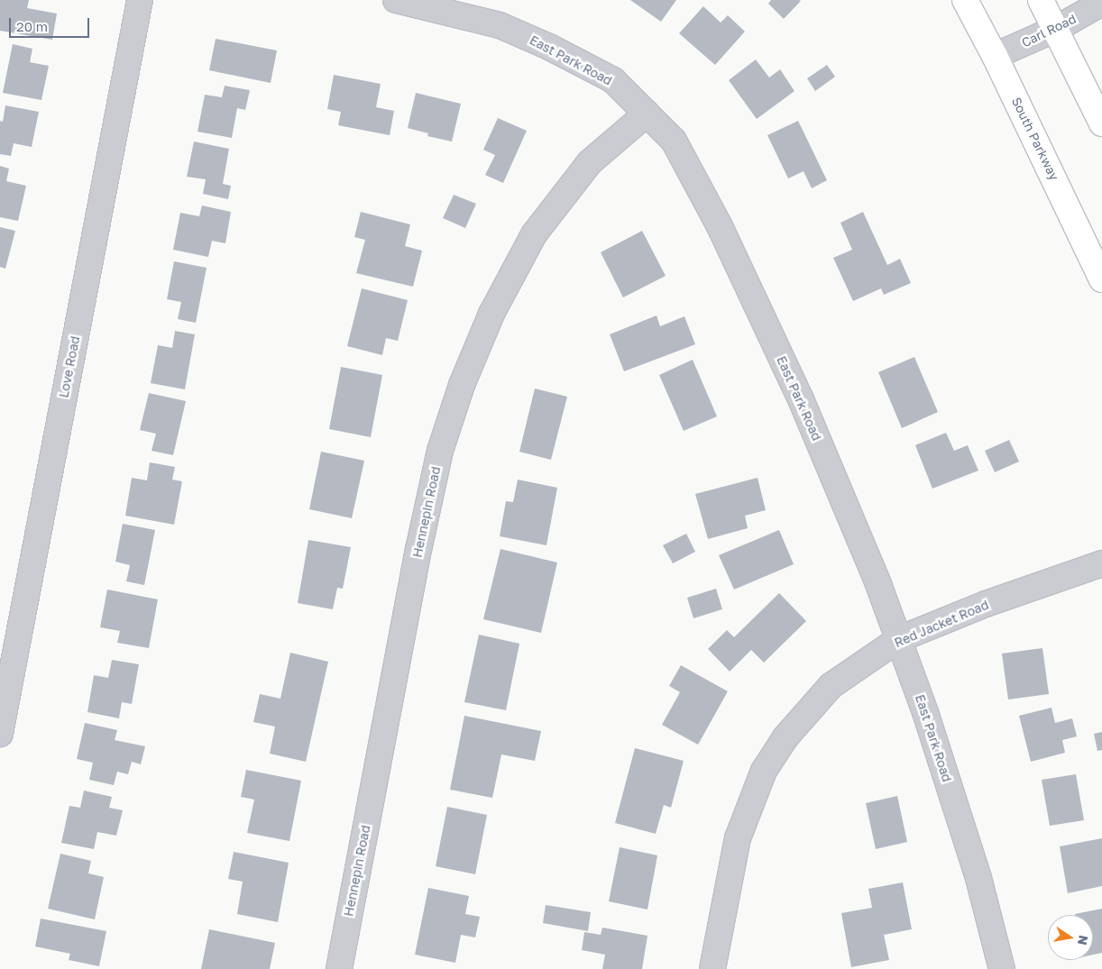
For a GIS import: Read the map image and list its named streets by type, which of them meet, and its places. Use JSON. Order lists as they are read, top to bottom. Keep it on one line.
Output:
{"streets":{"main road":["South Parkway"],"street":["Carl Road","East Park Road","Love Road","Hennepin Road","Red Jacket Road"]},"crossings":[["Carl Road","South Parkway"],["East Park Road","Hennepin Road"],["East Park Road","Red Jacket Road"]],"scale_bar":"20 m","north":"right"}
